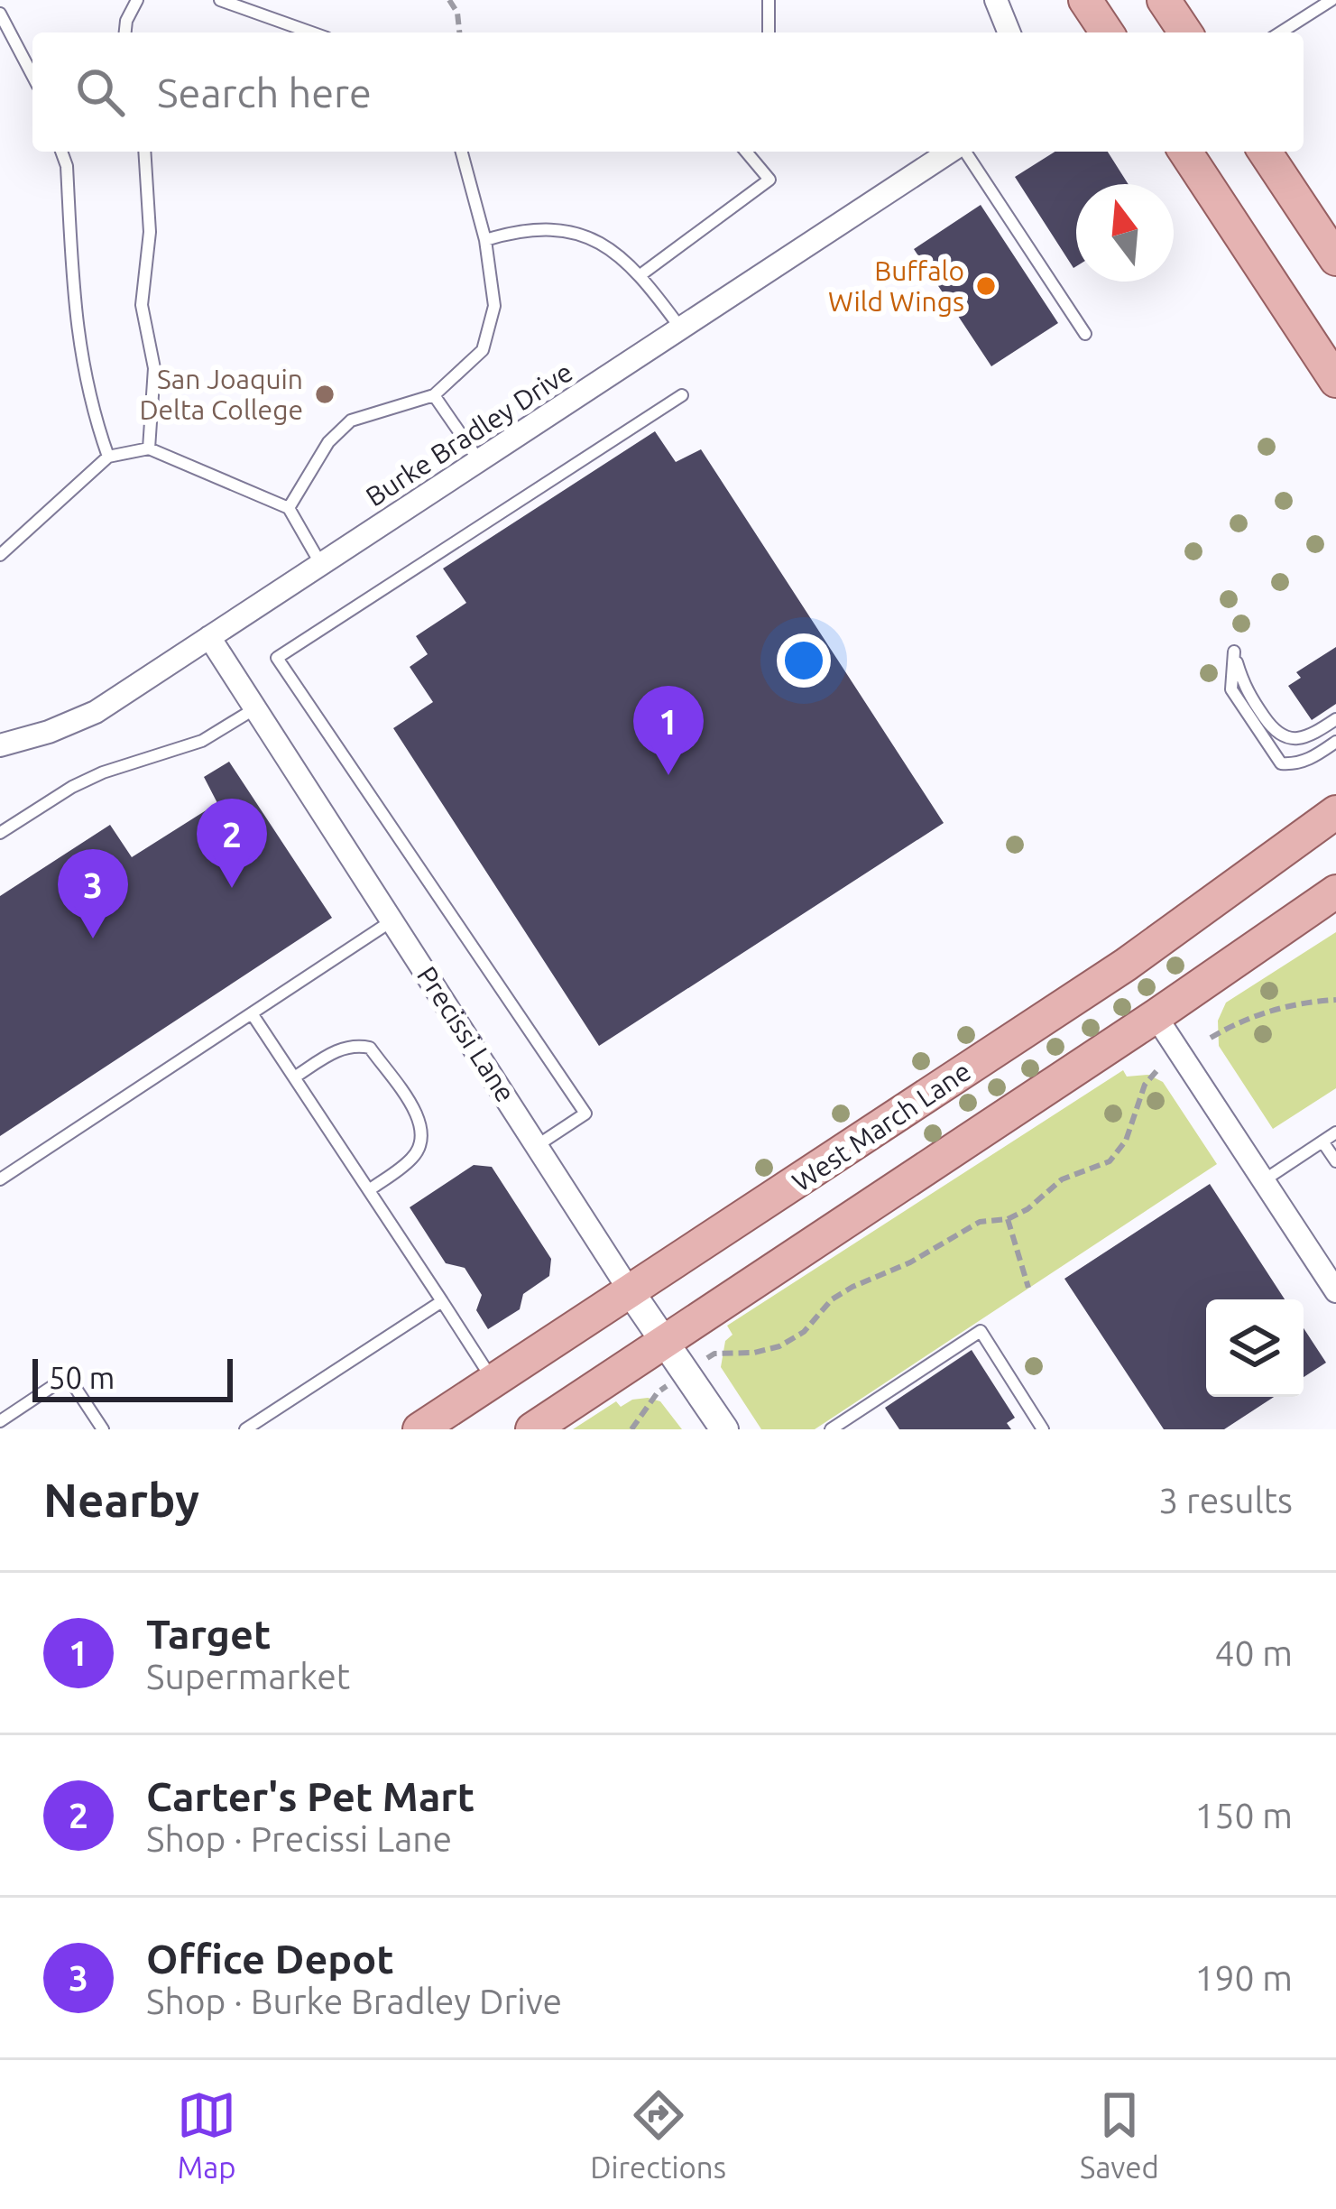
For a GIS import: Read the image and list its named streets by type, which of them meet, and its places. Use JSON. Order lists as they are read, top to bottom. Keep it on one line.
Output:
{"streets":{"main road":["West March Lane"],"street":["Burke Bradley Drive","Precissi Lane"]},"crossings":[["Burke Bradley Drive","Precissi Lane"],["Precissi Lane","West March Lane"]],"places":["Buffalo Wild Wings","San Joaquin Delta College"],"scale_bar":"50 m","north":"top","page":{"search":"Search here","pins":["1","2","3"],"scale":"50 m","heading":["Nearby","3 results"],"list":[{"mark":"1","name":"Target","note":"Supermarket","value":"40 m"},{"mark":"2","name":"Carter's Pet Mart","note":"Shop · Precissi Lane","value":"150 m"},{"mark":"3","name":"Office Depot","note":"Shop · Burke Bradley Drive","value":"190 m"}],"nav":["Map","Directions","Saved"]}}
